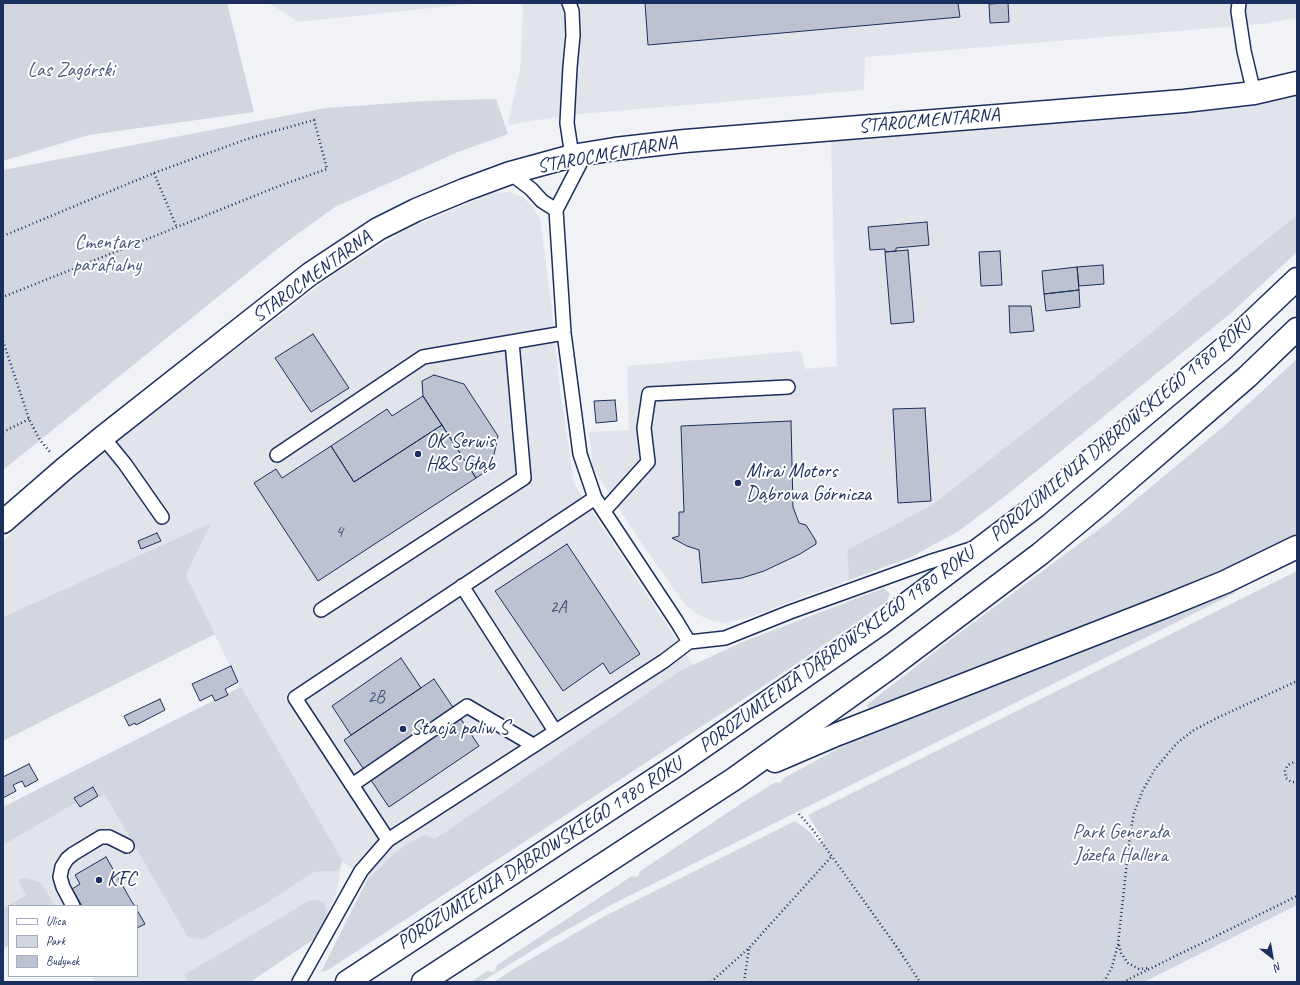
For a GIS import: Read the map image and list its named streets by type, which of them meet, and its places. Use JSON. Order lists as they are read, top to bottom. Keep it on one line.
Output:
{"streets":{"main road":["STAROCMENTARNA","POROZUMIENIA DĄBROWSKIEGO 1980 ROKU"]},"parks":["Las Zagórski","Cmentarz parafialny","Park Generała Józefa Hallera"],"places":["OK Serwis H&S Głąb","Mirai Motors Dąbrowa Górnicza","Stacja paliw S","KFC"],"house_numbers":["4","2A","2B"],"legend":["Ulica","Park","Budynek"],"north":"bottom right"}
